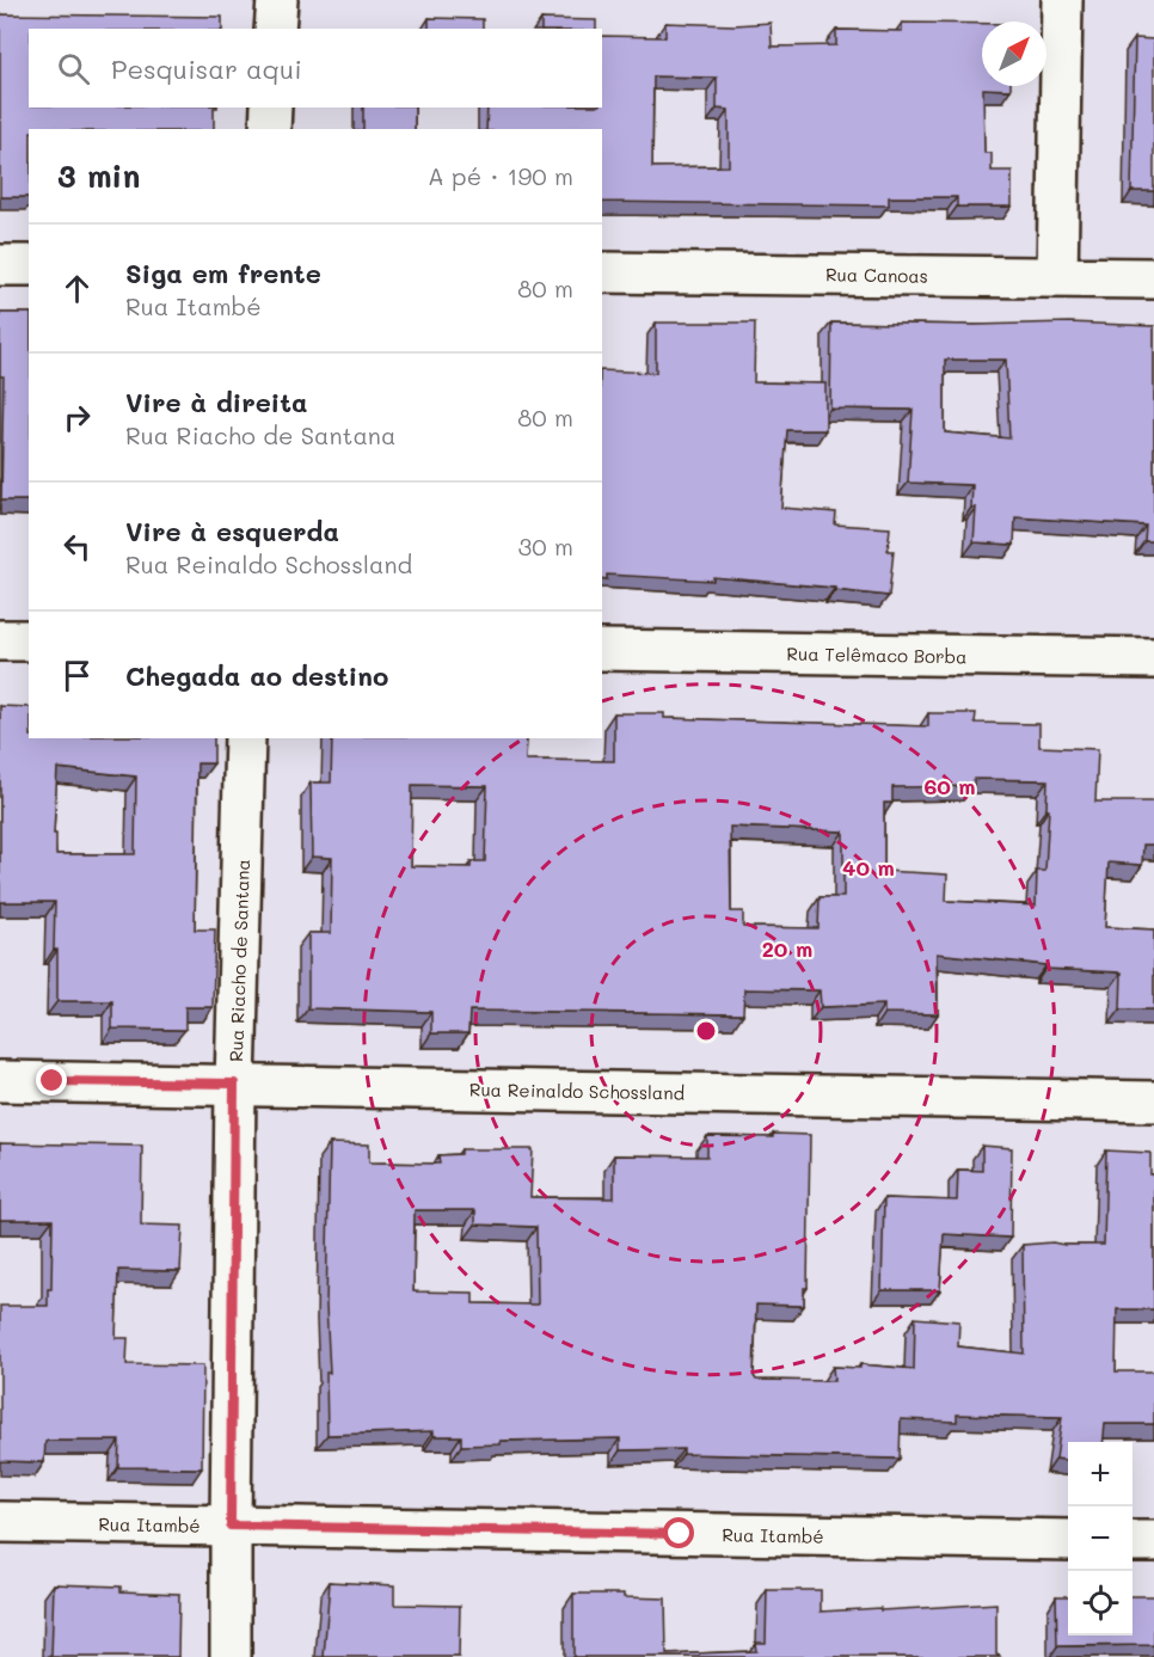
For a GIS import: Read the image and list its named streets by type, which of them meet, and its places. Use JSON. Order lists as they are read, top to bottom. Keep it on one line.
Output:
{"streets":{"street":["Rua Canoas","Rua Telêmaco Borba","Rua Riacho de Santana","Rua Reinaldo Schossland","Rua Itambé"]},"crossings":[["Rua Riacho de Santana","Rua Reinaldo Schossland"],["Rua Riacho de Santana","Rua Itambé"]],"north":"top right","page":{"search":"Pesquisar aqui","heading":["3 min","A pé · 190 m"],"list":[["Siga em frente","Rua Itambé","80 m"],["Vire à direita","Rua Riacho de Santana","80 m"],["Vire à esquerda","Rua Reinaldo Schossland","30 m"],"Chegada ao destino"],"map_buttons":["+","−"]},"rings":["60 m","40 m","20 m"]}
